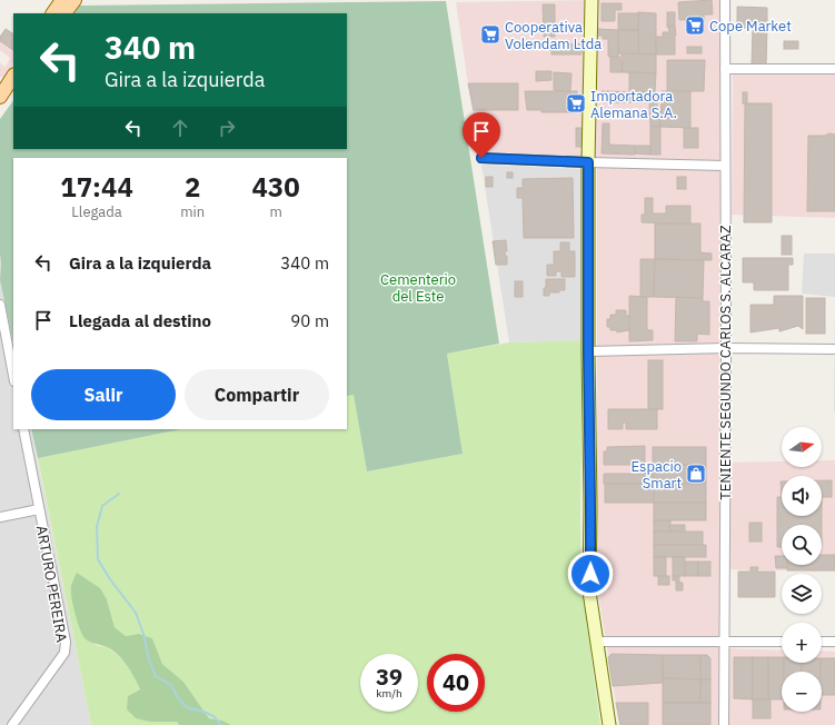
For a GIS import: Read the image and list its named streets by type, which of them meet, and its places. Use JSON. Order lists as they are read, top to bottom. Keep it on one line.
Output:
{"streets":{"street":["TENIENTE SEGUNDO CARLOS S. ALCARAZ","ARTURO PEREIRA"]},"parks":["Cementerio del Este"],"places":{"supermarket":["Cope Market","Cooperativa Volendam Ltda","Importadora Alemana S.A."],"shop":["Espacio Smart"]},"north":"right","page":{"turn":["340 m","Gira a la izquierda"],"eta":["17:44","Llegada","2","min","430","m"],"list":[{"name":"Gira a la izquierda","value":"340 m"},{"name":"Llegada al destino","value":"90 m"}],"buttons":["Salir","Compartir"],"map_buttons":["+","−"],"speed":"39 km/h","limit":"40"}}
